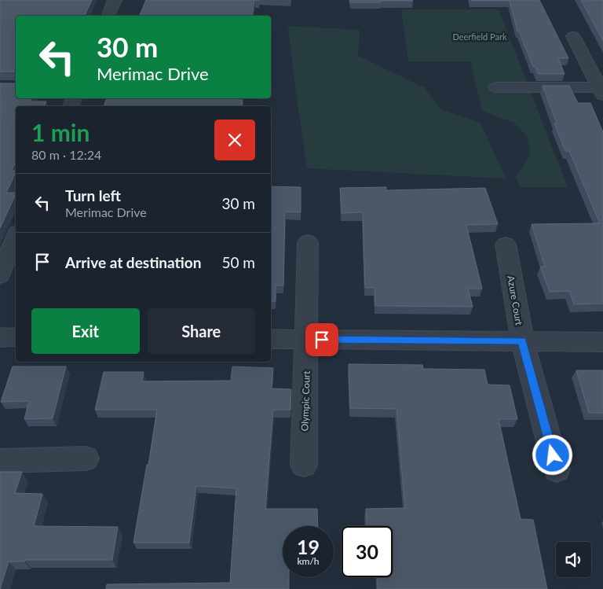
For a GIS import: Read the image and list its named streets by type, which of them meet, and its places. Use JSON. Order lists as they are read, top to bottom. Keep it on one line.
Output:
{"streets":{"street":["Azure Court","Olympic Court"]},"parks":["Deerfield Park"],"page":{"turn":["30 m","Merimac Drive"],"heading":["1 min","80 m · 12:24"],"list":[{"name":"Turn left","note":"Merimac Drive","value":"30 m"},{"name":"Arrive at destination","value":"50 m"}],"buttons":["Exit","Share"],"speed":"19 km/h","limit":"30"}}
